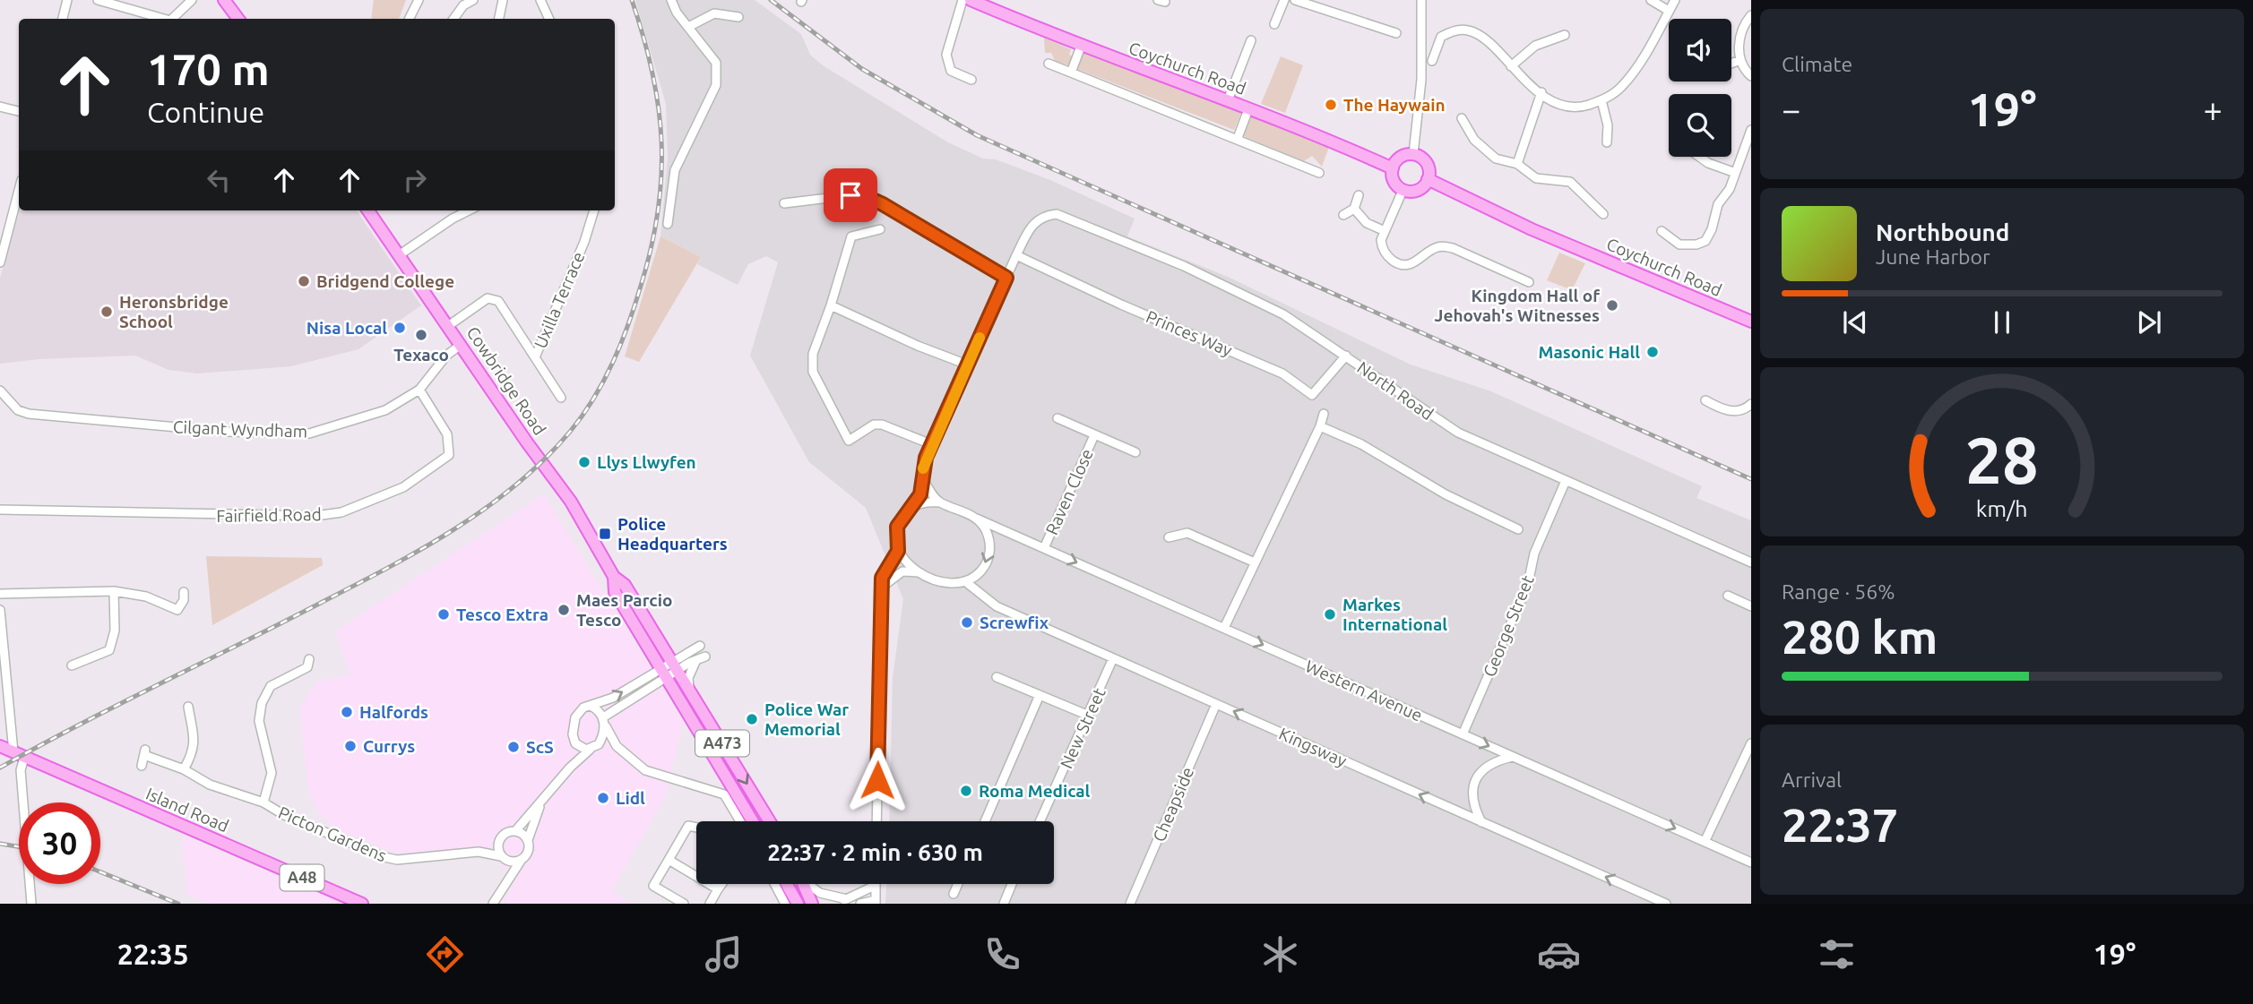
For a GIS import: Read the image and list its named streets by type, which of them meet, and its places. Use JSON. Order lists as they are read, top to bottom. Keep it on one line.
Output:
{"streets":{"main road":["Coychurch Road","Cowbridge Road","A473","Island Road","A48"],"street":["Uxilla Terrace","Princes Way","North Road","Cilgant Wyndham","Raven Close","Fairfield Road","George Street","Western Avenue","New Street","Kingsway","Cheapside","Picton Gardens"]},"crossings":[["Uxilla Terrace","Cowbridge Road"],["Princes Way","North Road"],["Cowbridge Road","Cilgant Wyndham"],["North Road","George Street"],["Cilgant Wyndham","Fairfield Road"],["Raven Close","Western Avenue"],["George Street","Western Avenue"],["Western Avenue","Kingsway"],["New Street","Kingsway"],["Kingsway","Cheapside"]],"one_way":["Western Avenue","Kingsway"],"places":{"other":["The Haywain","Bridgend College","Kingdom Hall of Jehovah's Witnesses","Heronsbridge School","Nisa Local","Texaco","Masonic Hall","Llys Llwyfen","Maes Parcio Tesco","Tesco Extra","Markes International","Screwfix","Halfords","Police War Memorial","Currys","ScS","Roma Medical","Lidl"],"transit":["Police Headquarters"]},"page":{"tile":["Climate",["Range · 56%","280 km"],["Arrival","22:37"]],"turn":["170 m","Continue"],"heat":["−","19°","+"],"song":["Northbound","June Harbor"],"limit":"30","trip":"22:37 · 2 min · 630 m","tabs":["22:35","19°"],"gauge":["28","km/h"]}}
